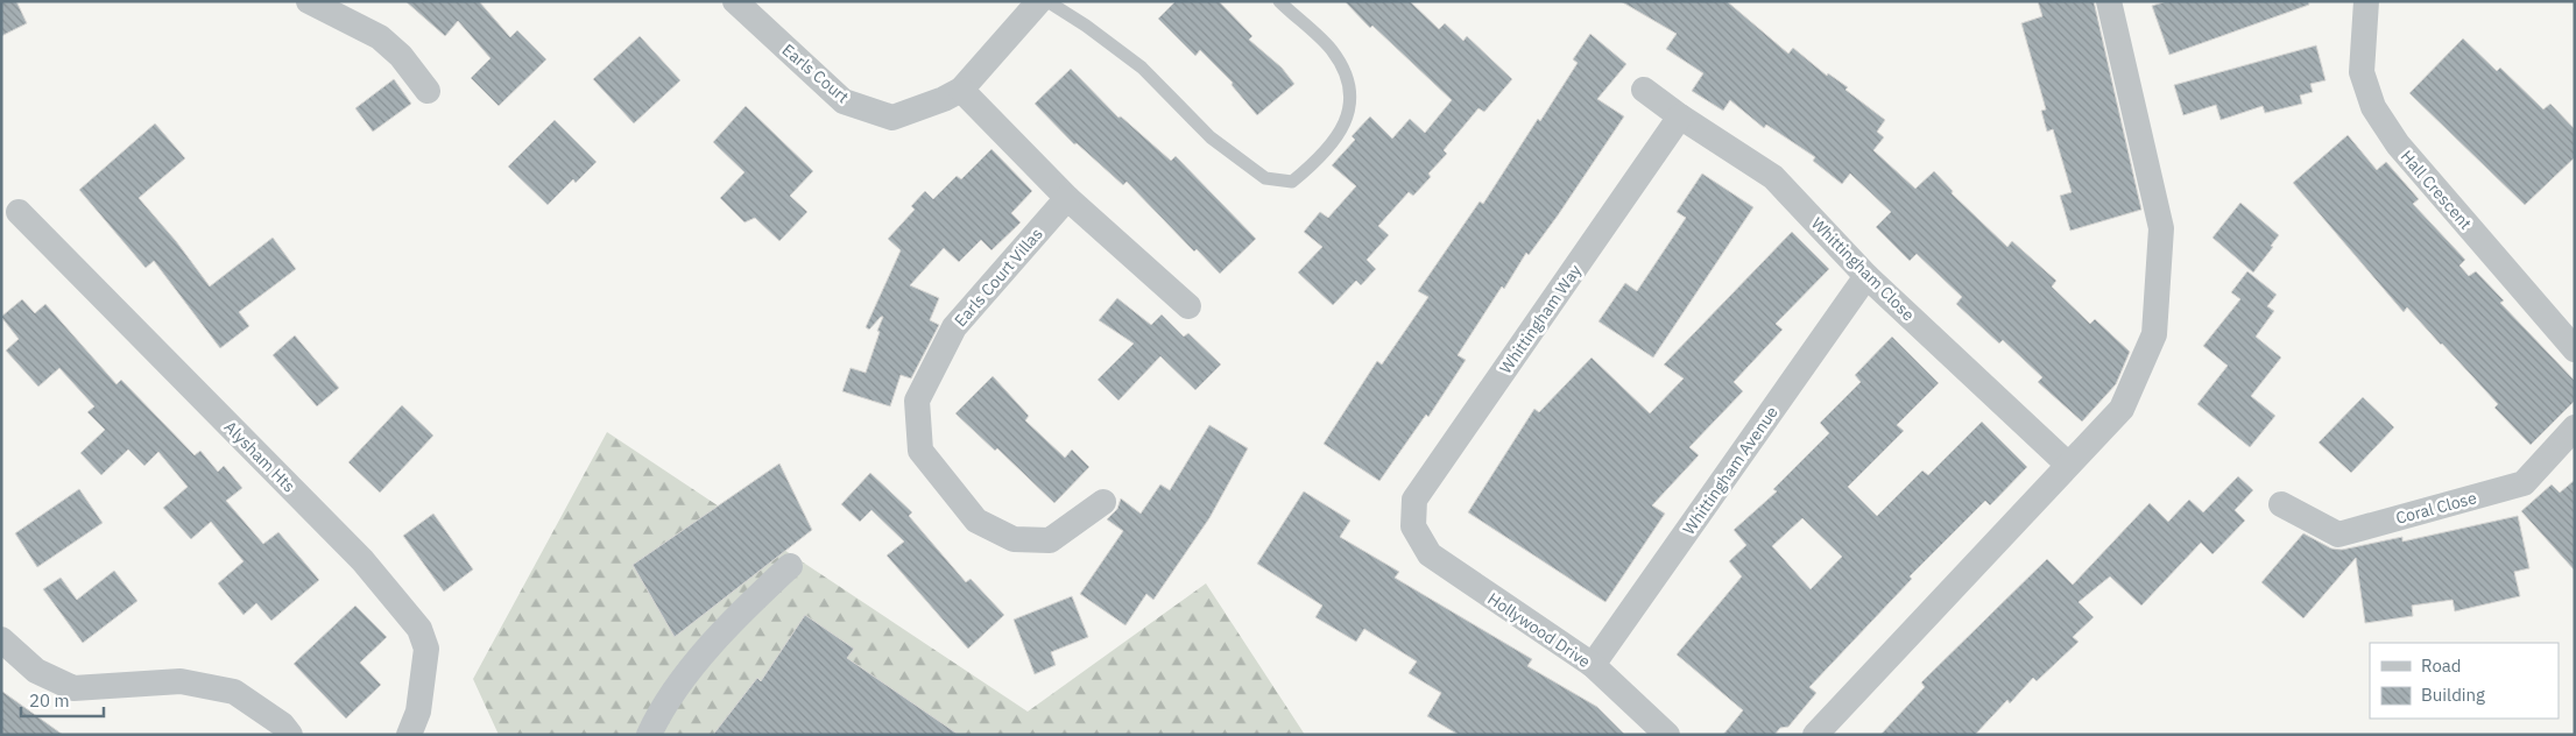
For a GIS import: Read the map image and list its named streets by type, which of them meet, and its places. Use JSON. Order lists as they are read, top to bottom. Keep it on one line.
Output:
{"streets":{"street":["Earls Court","Hall Crescent","Whittingham Close","Earls Court Villas","Whittingham Way","Alysham Hts","Whittingham Avenue","Coral Close","Hollywood Drive"]},"crossings":[["Whittingham Close","Whittingham Way"],["Whittingham Close","Whittingham Avenue"],["Whittingham Way","Hollywood Drive"],["Whittingham Avenue","Hollywood Drive"]],"legend":["Road","Building"],"scale_bar":"20 m"}
